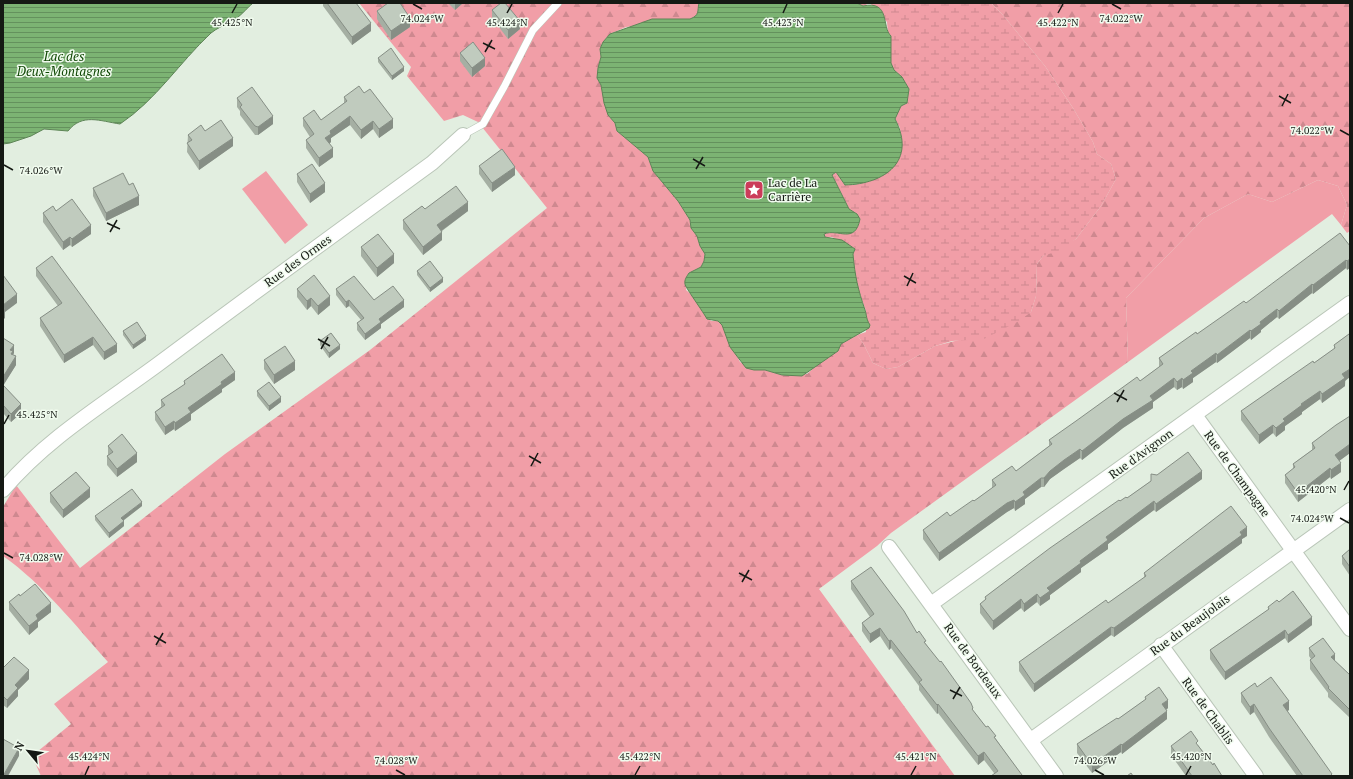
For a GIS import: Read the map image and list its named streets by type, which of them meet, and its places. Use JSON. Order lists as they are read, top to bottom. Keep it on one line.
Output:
{"streets":{"street":["Rue des Ormes","Rue d'Avignon","Rue de Champagne","Rue du Beaujolais","Rue de Bordeaux","Rue de Chablis"]},"crossings":[["Rue d'Avignon","Rue de Champagne"],["Rue d'Avignon","Rue de Bordeaux"],["Rue de Champagne","Rue du Beaujolais"],["Rue du Beaujolais","Rue de Bordeaux"],["Rue du Beaujolais","Rue de Chablis"]],"water":["Lac des Deux-Montagnes"],"places":{"place":["Lac de La Carrière"]},"north":"top left","coordinates":["74.024°W","74.022°W","45.423°N","45.425°N","45.424°N","45.422°N","74.026°W","45.420°N","74.028°W","45.421°N"]}
